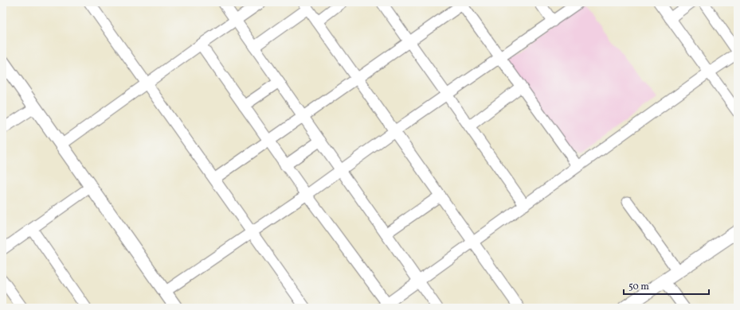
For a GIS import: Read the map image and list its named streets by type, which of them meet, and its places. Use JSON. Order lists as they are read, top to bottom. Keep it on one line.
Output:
{"scale_bar":"50 m"}
